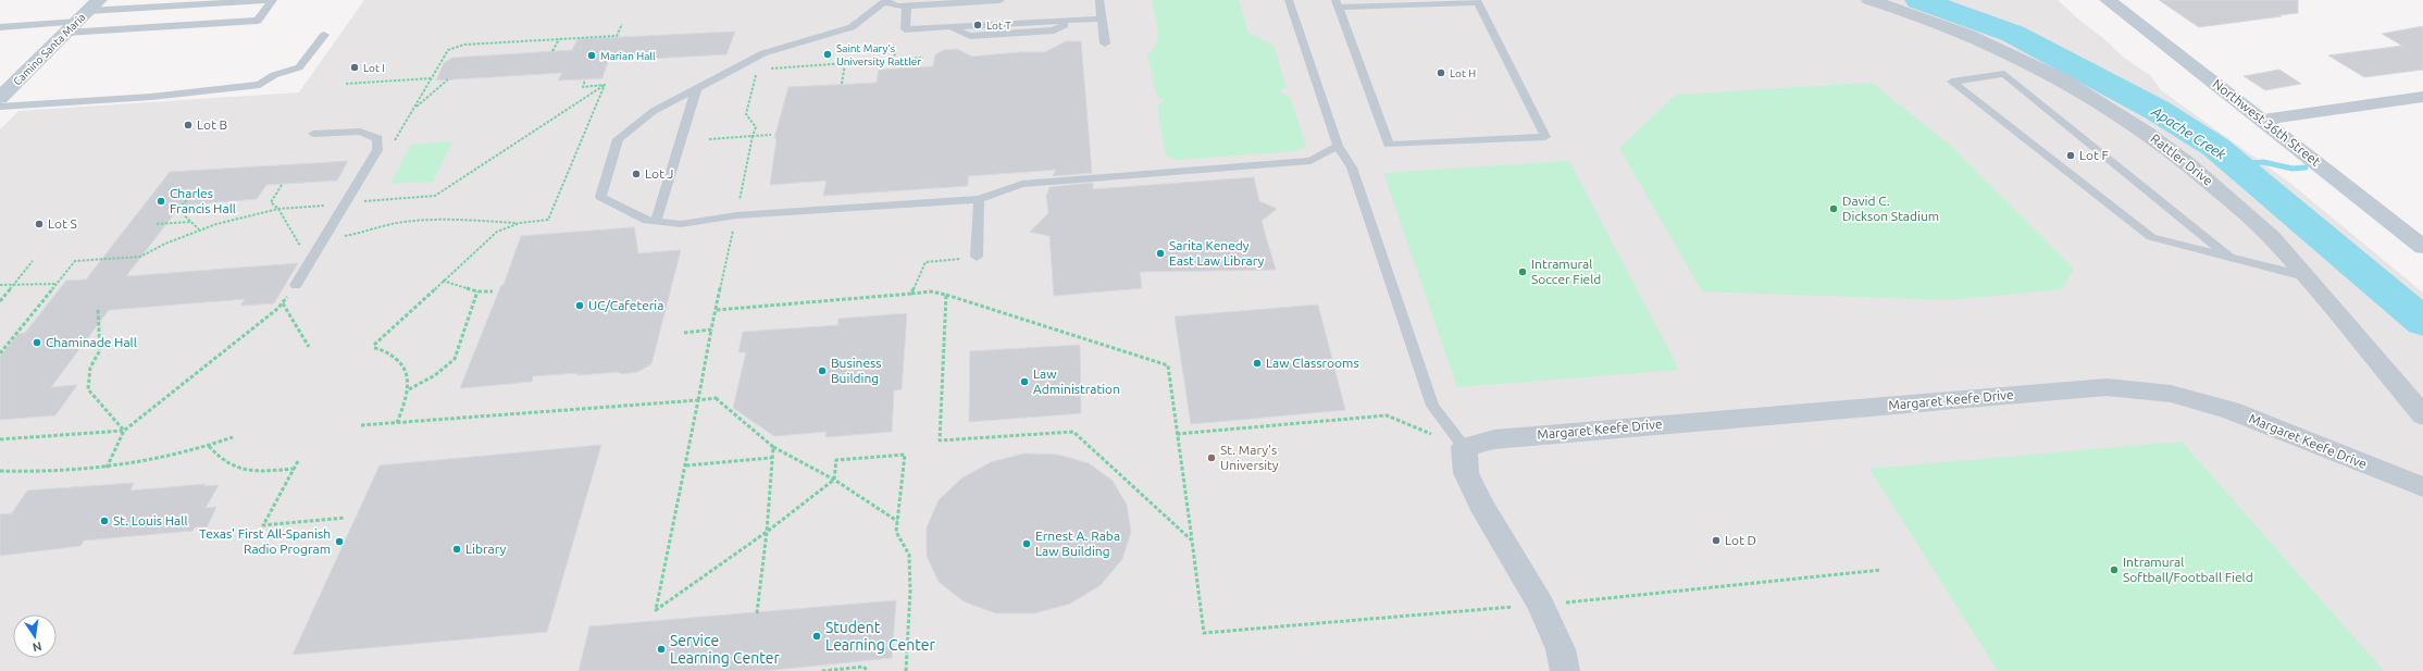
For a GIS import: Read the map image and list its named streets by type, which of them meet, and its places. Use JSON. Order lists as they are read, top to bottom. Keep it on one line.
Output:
{"streets":{"main road":["Camino Santa Maria","Northwest 36th Street"],"street":["Rattler Drive","Margaret Keefe Drive"]},"water":["Apache Creek"],"places":["Lot T","Saint Mary's University Rattler","Marian Hall","Lot I","Lot H","Lot B","Lot F","Lot J","Charles Francis Hall","David C. Dickson Stadium","Lot S","Sarita Kenedy East Law Library","Intramural Soccer Field","UC/Cafeteria","Chaminade Hall","Law Classrooms","Business Building","Law Administration","St. Mary's University","St. Louis Hall","Lot D","Texas' First All-Spanish Radio Program","Ernest A. Raba Law Building","Library","Intramural Softball/Football Field","Student Learning Center","Service Learning Center"],"north":"bottom"}
